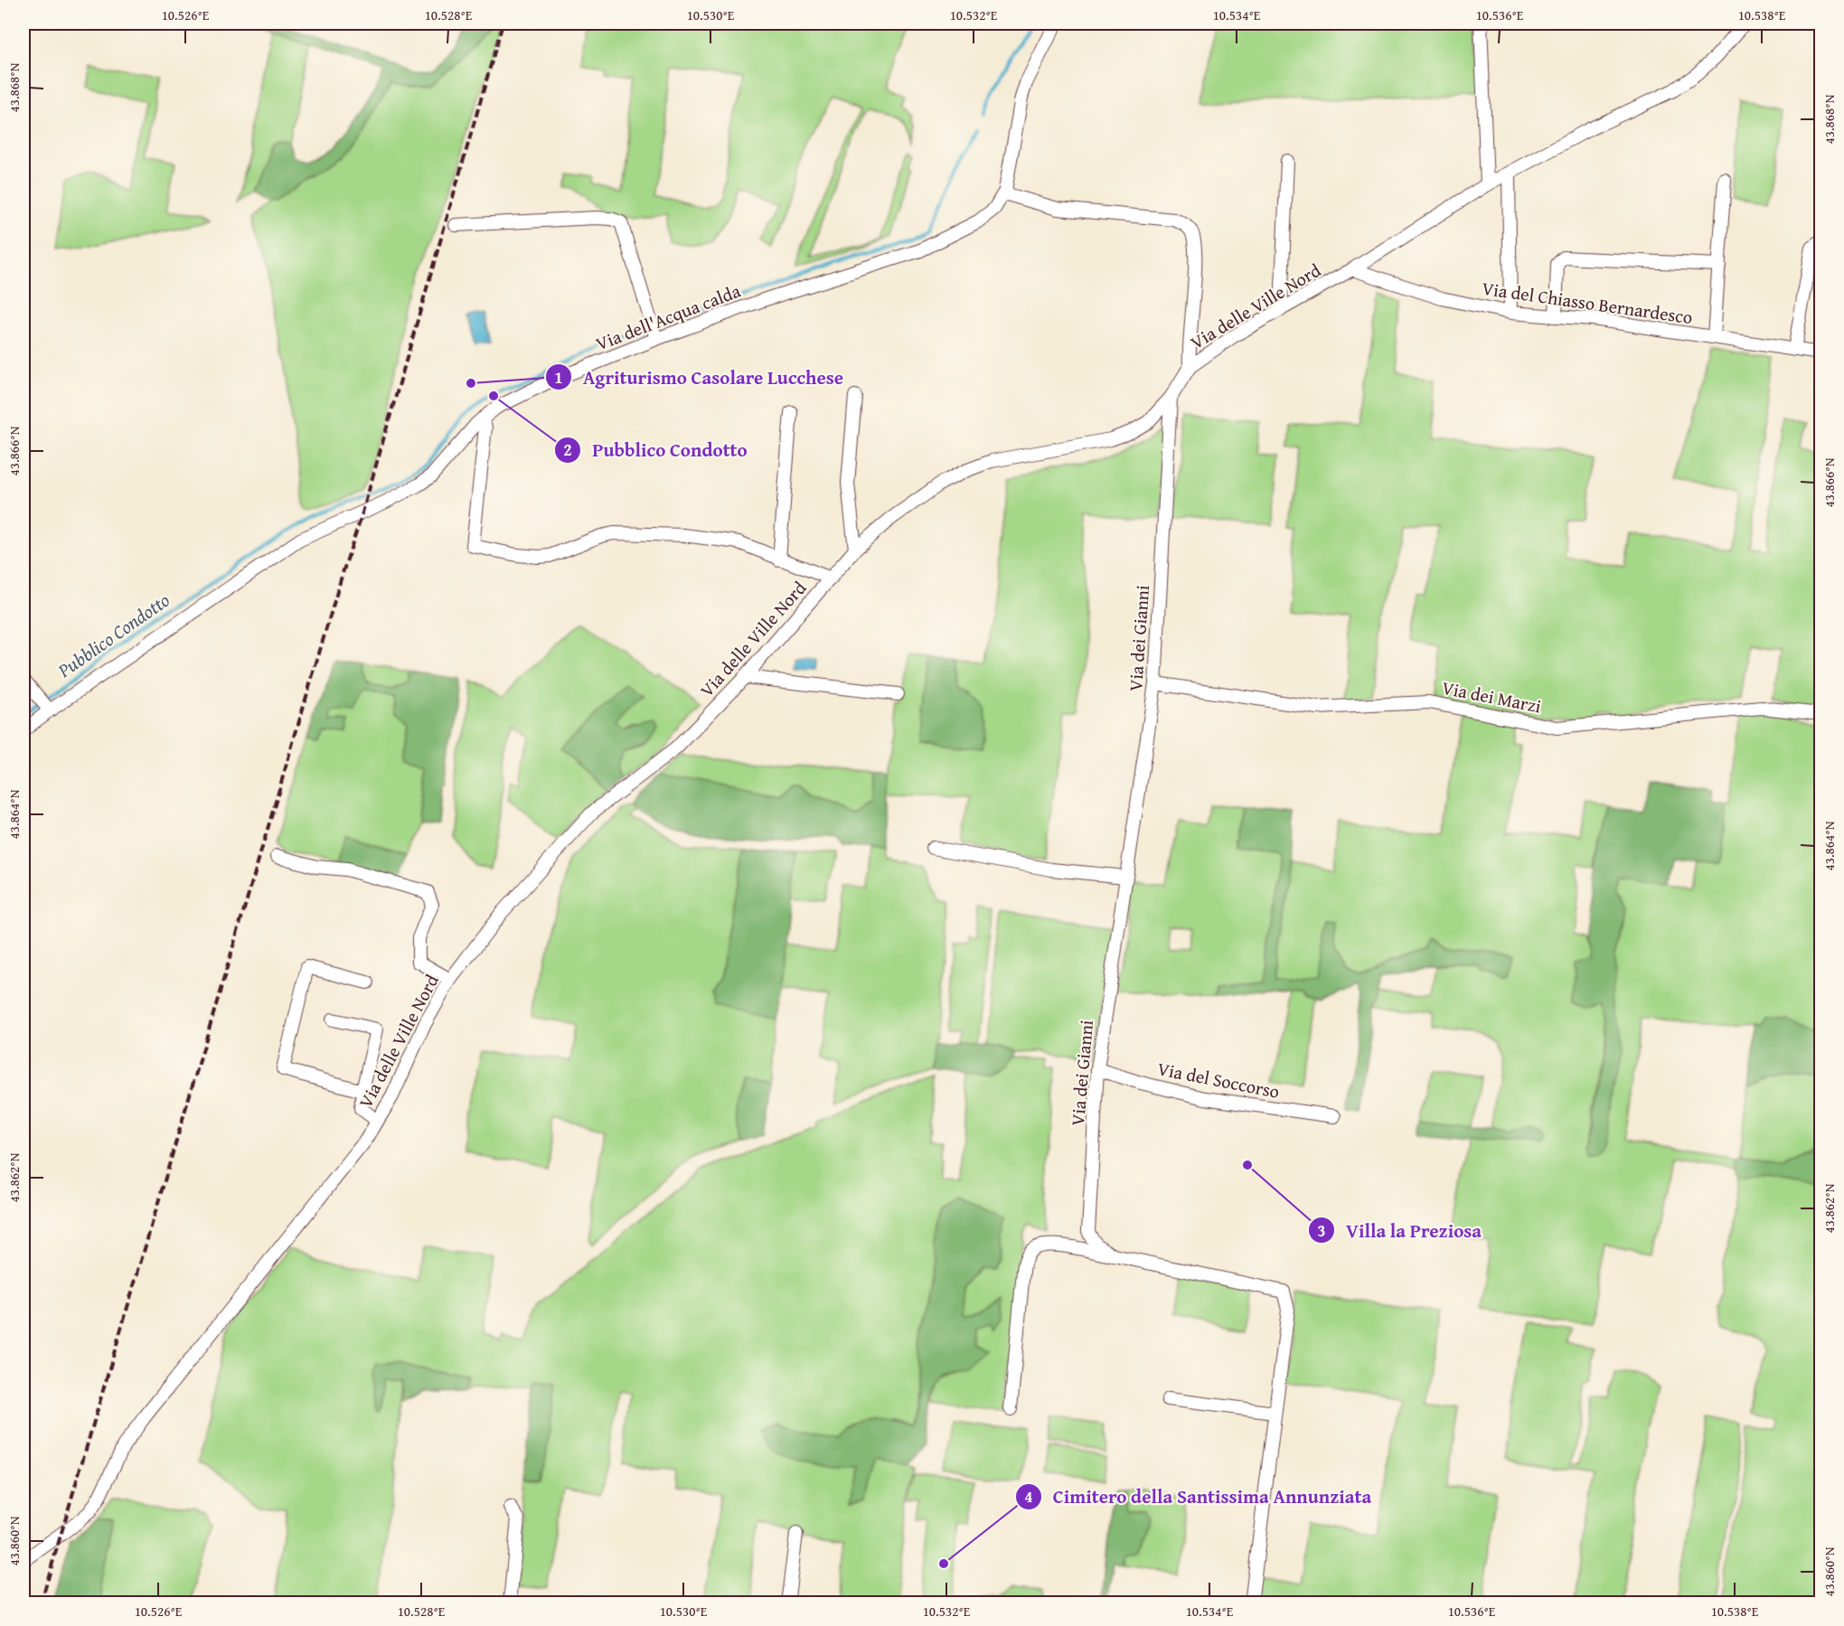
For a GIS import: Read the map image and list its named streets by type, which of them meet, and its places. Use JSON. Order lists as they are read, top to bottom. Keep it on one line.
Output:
{"streets":{"street":["Via del Chiasso Bernardesco","Via delle Ville Nord","Via dell'Acqua calda","Via dei Gianni","Via dei Marzi","Via del Soccorso"]},"crossings":[["Via del Chiasso Bernardesco","Via delle Ville Nord"],["Via delle Ville Nord","Via dei Gianni"],["Via dei Gianni","Via dei Marzi"],["Via dei Gianni","Via del Soccorso"]],"water":["Pubblico Condotto"],"places":["Agriturismo Casolare Lucchese","Pubblico Condotto","Villa la Preziosa","Cimitero della Santissima Annunziata"],"coordinates":["10.526°E","10.528°E","10.530°E","10.532°E","10.534°E","10.536°E","10.538°E","43.868°N","43.866°N","43.864°N","43.862°N","43.860°N"]}
